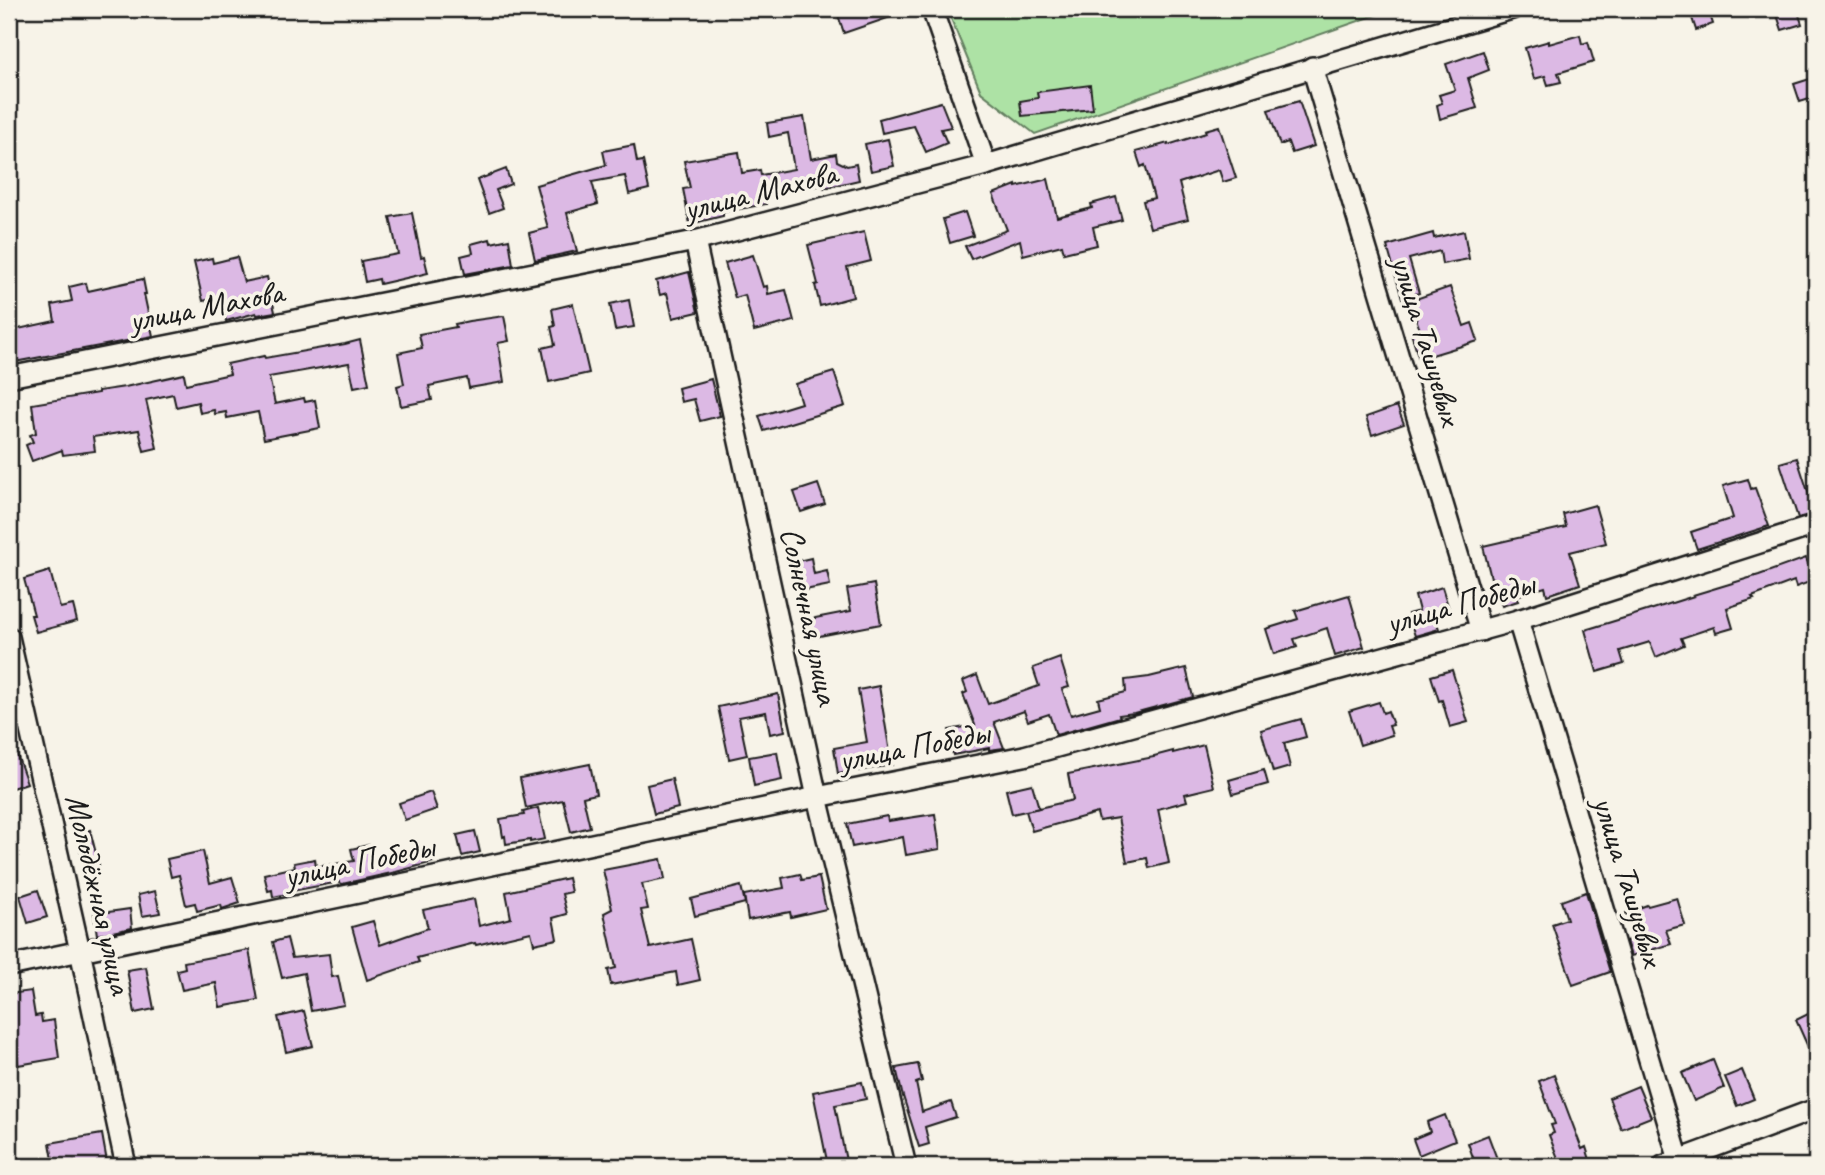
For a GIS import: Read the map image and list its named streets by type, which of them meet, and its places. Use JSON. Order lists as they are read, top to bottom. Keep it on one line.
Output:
{"streets":{"street":["улица Махова","улица Ташуевых","улица Победы","Солнечная улица","Молодёжная улица"]},"crossings":[["улица Махова","улица Ташуевых"],["улица Махова","Солнечная улица"],["улица Ташуевых","улица Победы"],["улица Победы","Солнечная улица"],["улица Победы","Молодёжная улица"]]}
